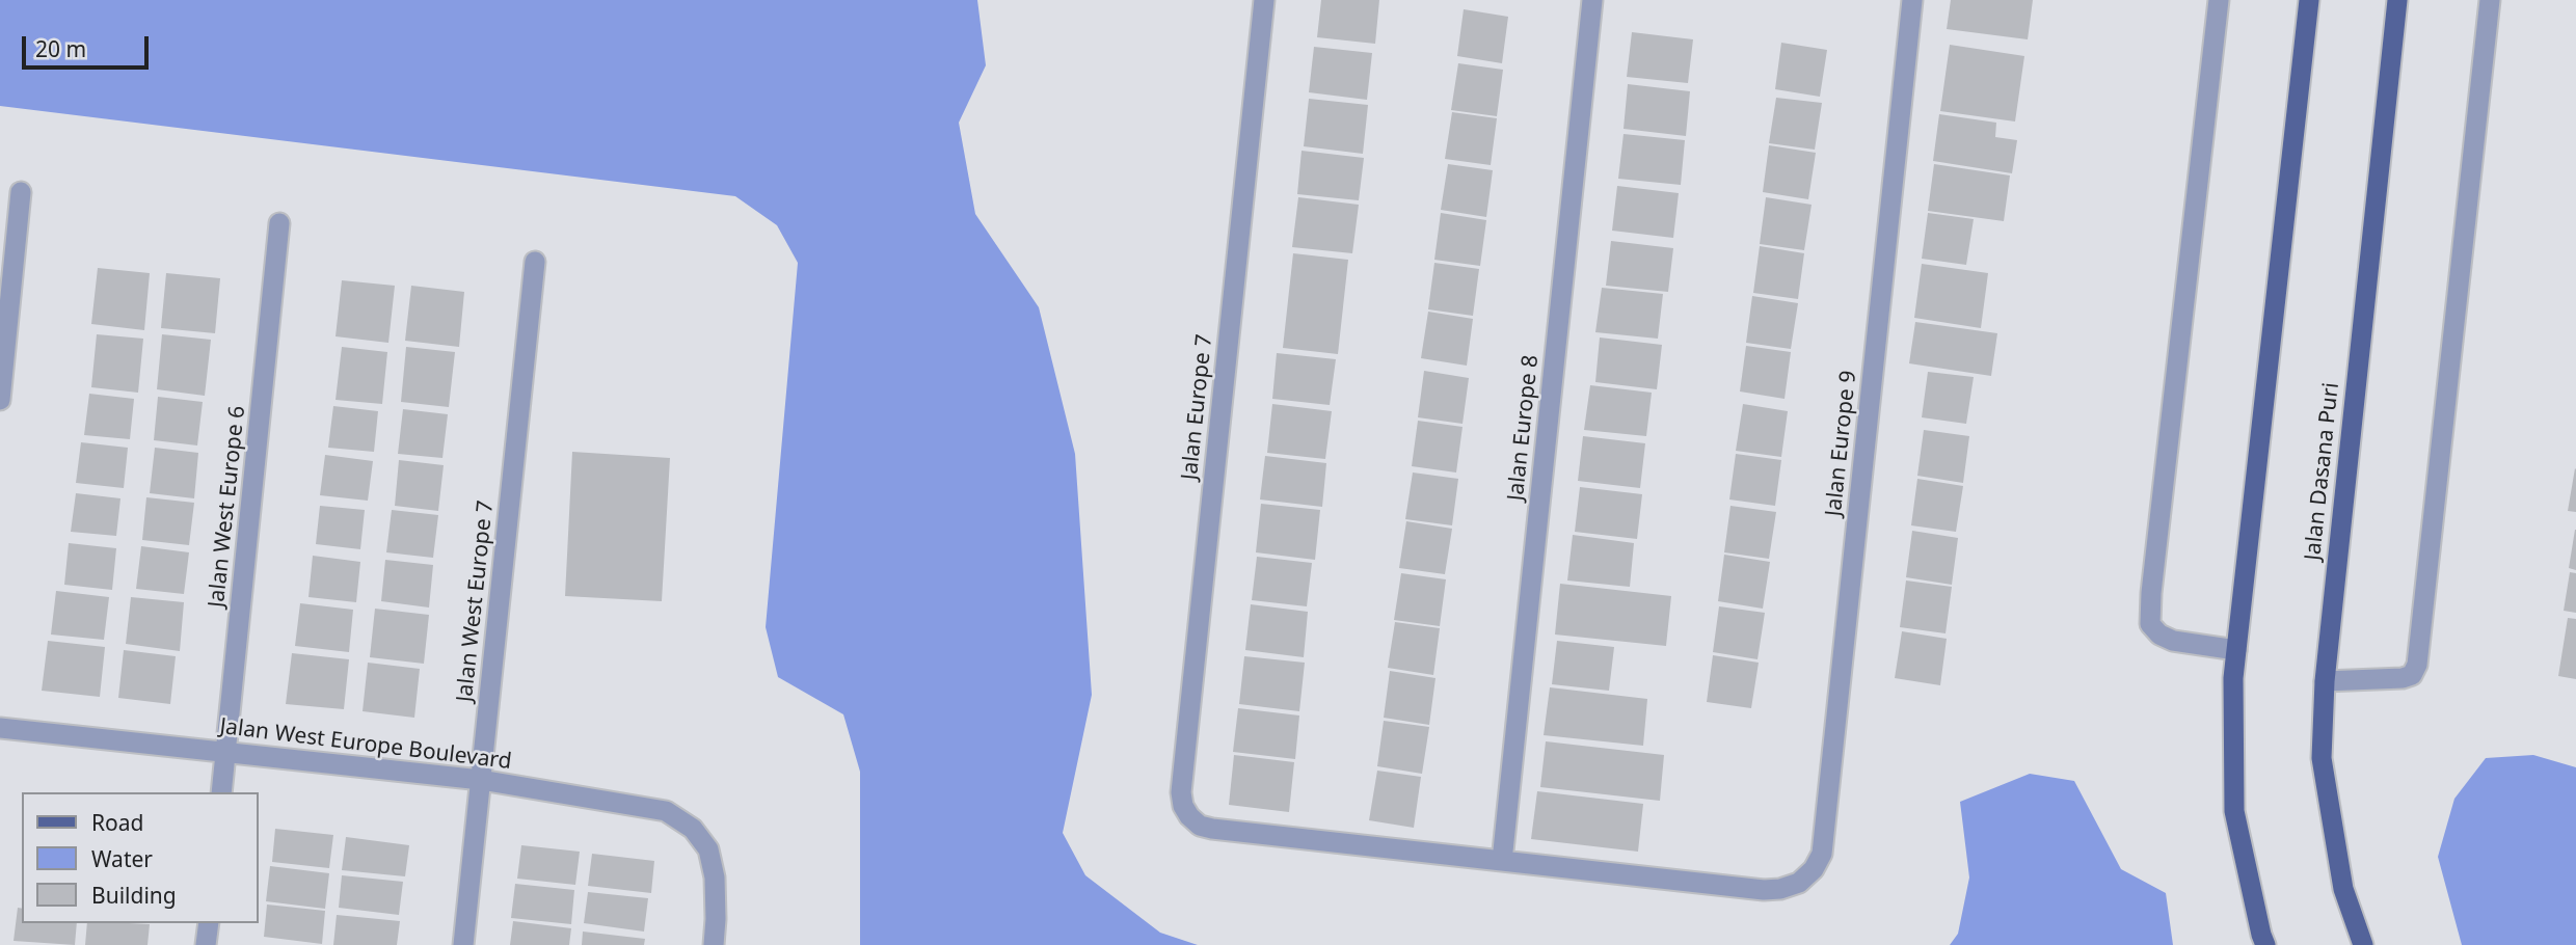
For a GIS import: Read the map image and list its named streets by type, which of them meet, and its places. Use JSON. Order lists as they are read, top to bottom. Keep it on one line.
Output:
{"streets":{"main road":["Jalan Dasana Puri"],"street":["Jalan Europe 7","Jalan Europe 8","Jalan Europe 9","Jalan West Europe 6","Jalan West Europe 7","Jalan West Europe Boulevard"]},"crossings":[["Jalan Europe 7","Jalan Europe 8"],["Jalan Europe 7","Jalan Europe 9"],["Jalan Europe 8","Jalan Europe 9"],["Jalan West Europe 6","Jalan West Europe Boulevard"],["Jalan West Europe 7","Jalan West Europe Boulevard"]],"legend":["Road","Water","Building"],"scale_bar":"20 m"}
